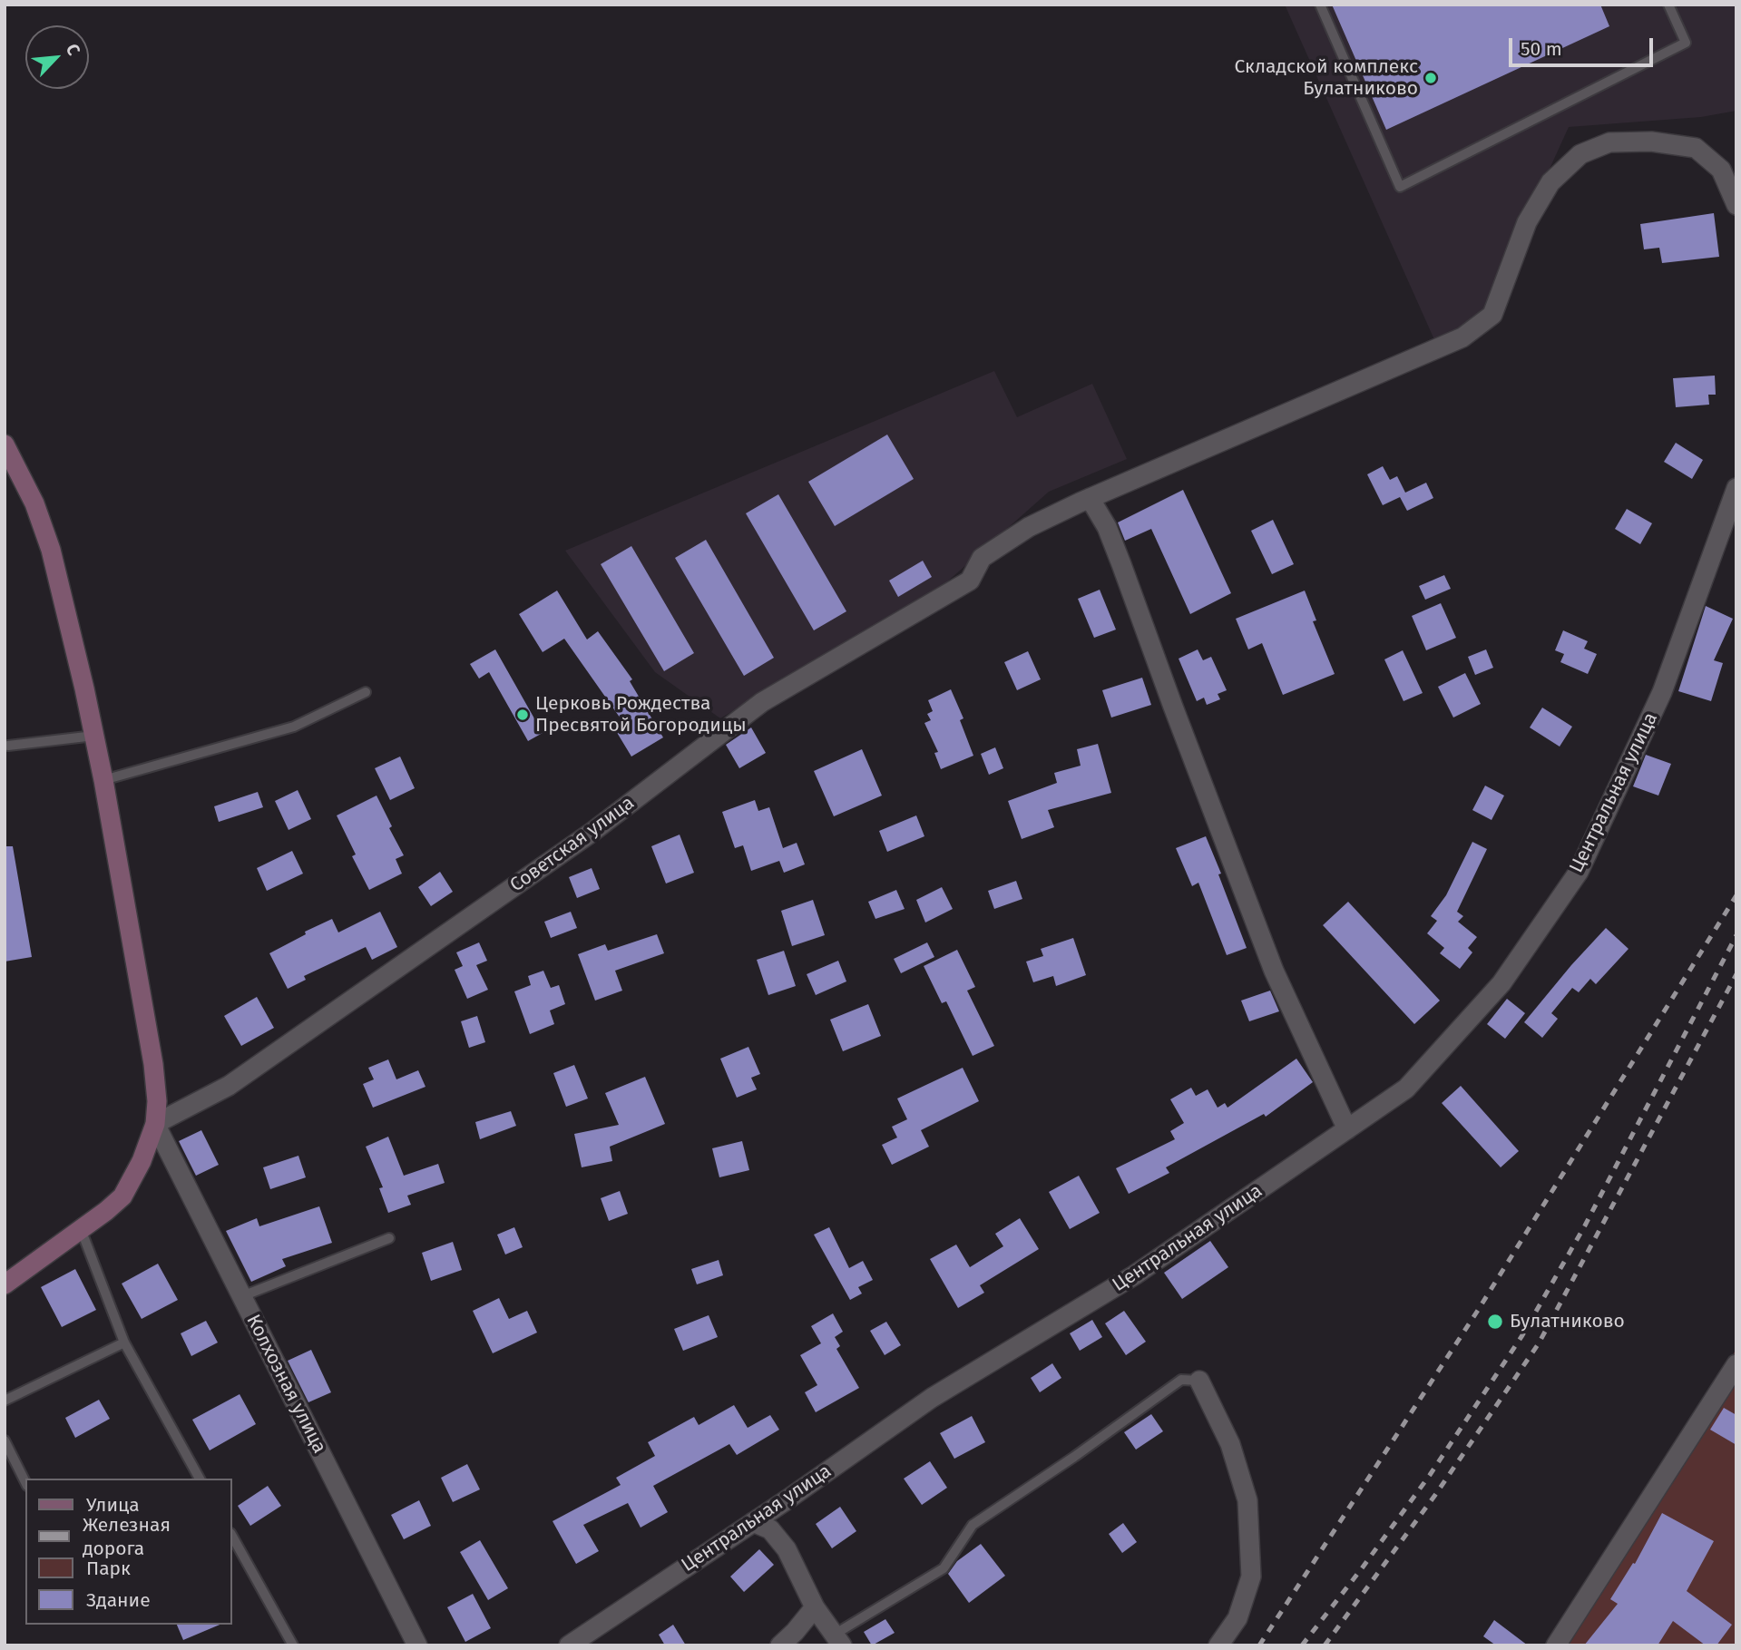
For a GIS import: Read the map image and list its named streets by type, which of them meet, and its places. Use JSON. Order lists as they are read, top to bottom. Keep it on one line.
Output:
{"streets":{"street":["Центральная улица","Советская улица","Колхозная улица"]},"crossings":[["Советская улица","Колхозная улица"]],"places":["Складской комплекс Булатниково","Церковь Рождества Пресвятой Богородицы","Булатниково"],"legend":["Улица","Железная дорога","Парк","Здание"],"scale_bar":"50 m","north":"top right"}
